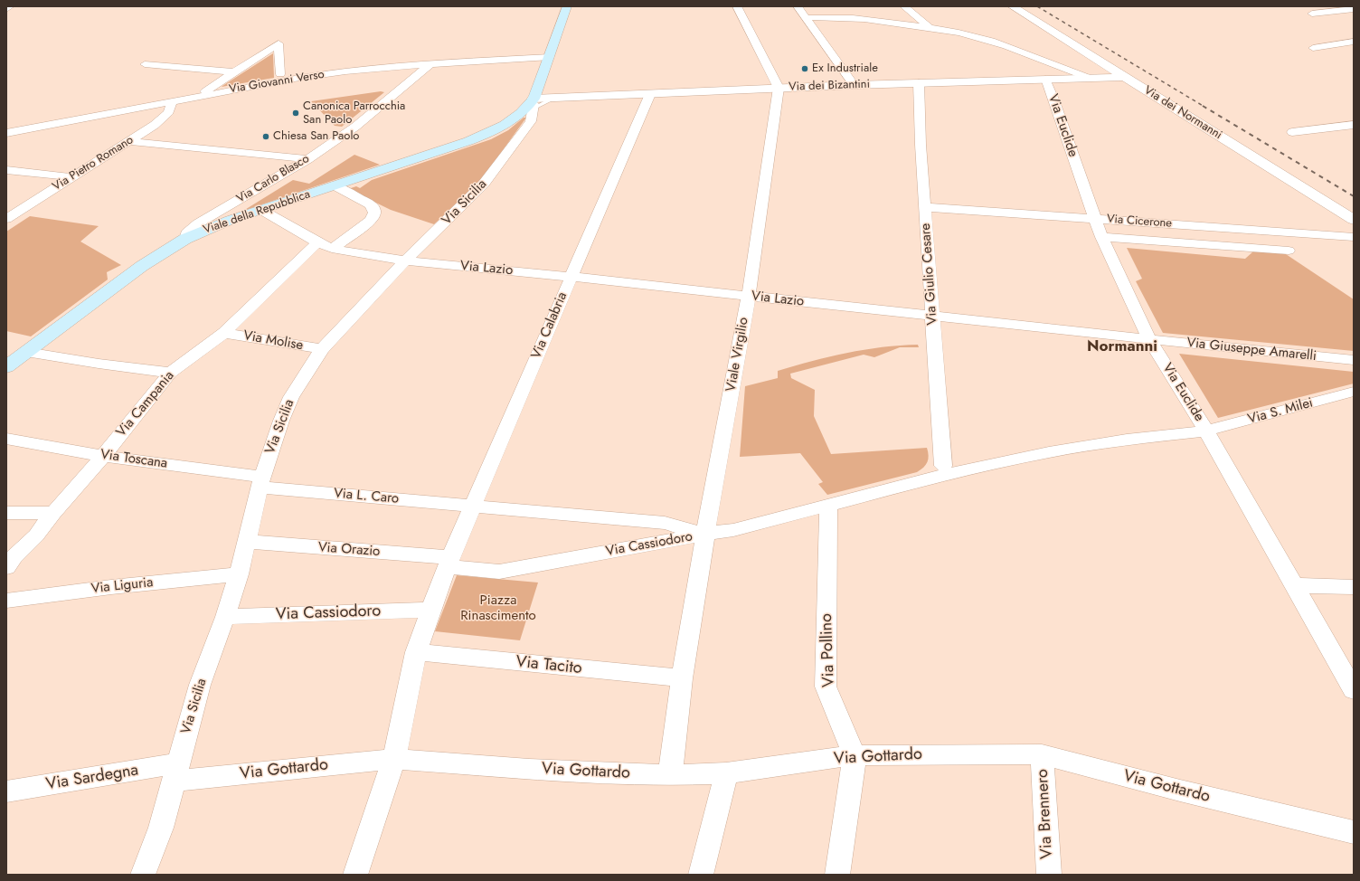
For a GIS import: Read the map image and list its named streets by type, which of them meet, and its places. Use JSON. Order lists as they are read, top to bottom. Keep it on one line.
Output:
{"streets":{"main road":["Viale della Repubblica"],"street":["Via Giovanni Verso","Via dei Bizantini","Via dei Normanni","Via Euclide","Via Pietro Romano","Via Carlo Blasco","Via Sicilia","Via Cicerone","Via Lazio","Via Giulio Cesare","Via Calabria","Via Molise","Via Giuseppe Amarelli","Viale Virgilio","Via Campania","Via S. Milei","Via Toscana","Via L. Caro","Via Cassiodoro","Via Orazio","Via Liguria","Via Pollino","Via Tacito","Via Gottardo","Via Sardegna","Via Brennero"]},"crossings":[["Via Giovanni Verso","Via Pietro Romano"],["Via Giovanni Verso","Via Carlo Blasco"],["Via dei Bizantini","Via dei Normanni"],["Via dei Bizantini","Via Euclide"],["Via dei Bizantini","Via Sicilia"],["Via dei Bizantini","Viale della Repubblica"],["Via dei Bizantini","Via Giulio Cesare"],["Via dei Bizantini","Via Calabria"],["Via dei Bizantini","Viale Virgilio"],["Via Euclide","Via Cicerone"],["Via Euclide","Via Lazio"],["Via Euclide","Via Giuseppe Amarelli"],["Via Euclide","Via S. Milei"],["Via Carlo Blasco","Viale della Repubblica"],["Via Sicilia","Viale della Repubblica"],["Via Sicilia","Via Lazio"],["Via Sicilia","Via Molise"],["Via Sicilia","Via Toscana"],["Via Sicilia","Via L. Caro"],["Via Sicilia","Via Cassiodoro"],["Via Sicilia","Via Orazio"],["Via Sicilia","Via Liguria"],["Via Sicilia","Via Gottardo"],["Via Sicilia","Via Sardegna"],["Viale della Repubblica","Via Campania"],["Via Cicerone","Via Giulio Cesare"],["Via Lazio","Via Giulio Cesare"],["Via Lazio","Via Calabria"],["Via Lazio","Via Giuseppe Amarelli"],["Via Lazio","Viale Virgilio"],["Via Lazio","Via Campania"],["Via Calabria","Via L. Caro"],["Via Calabria","Via Cassiodoro"],["Via Calabria","Via Orazio"],["Via Molise","Via Campania"],["Viale Virgilio","Via S. Milei"],["Viale Virgilio","Via Cassiodoro"],["Viale Virgilio","Via Tacito"],["Viale Virgilio","Via Gottardo"],["Via Campania","Via Toscana"],["Via S. Milei","Via Cassiodoro"],["Via S. Milei","Via Pollino"],["Via Toscana","Via L. Caro"],["Via L. Caro","Via Cassiodoro"],["Via Cassiodoro","Via Orazio"],["Via Pollino","Via Gottardo"],["Via Gottardo","Via Sardegna"],["Via Gottardo","Via Brennero"]],"districts":["Normanni"],"parks":["Piazza Rinascimento"],"places":["Ex Industriale","Canonica Parrocchia San Paolo","Chiesa San Paolo"]}
